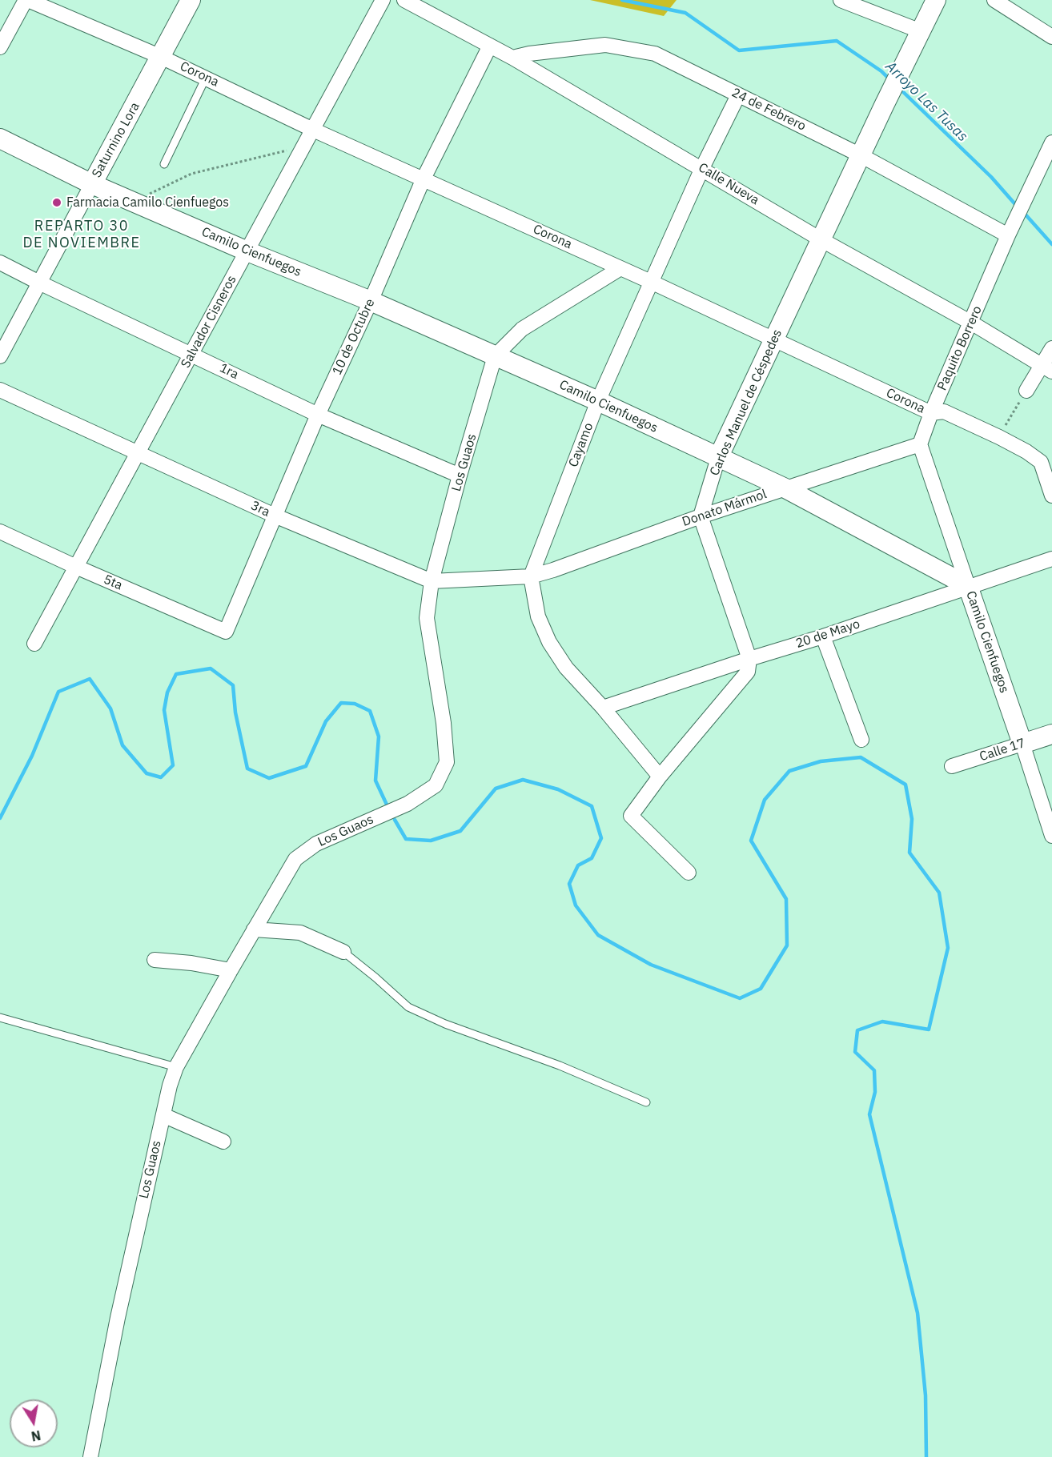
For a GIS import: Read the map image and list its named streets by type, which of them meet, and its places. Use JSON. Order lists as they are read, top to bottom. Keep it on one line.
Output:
{"streets":{"street":["Corona","24 de Febrero","Saturnino Lora","Calle Nueva","Camilo Cienfuegos","Salvador Cisneros","10 de Octubre","Paquito Borrero","1ra","Carlos Manuel de Céspedes","Cayamo","Los Guaos","Donato Mármol","3ra","5ta","20 de Mayo","Calle 17"]},"crossings":[["Corona","Saturnino Lora"],["Corona","Salvador Cisneros"],["Corona","10 de Octubre"],["Corona","Paquito Borrero"],["Corona","Carlos Manuel de Céspedes"],["Corona","Cayamo"],["Corona","Los Guaos"],["24 de Febrero","Calle Nueva"],["24 de Febrero","Paquito Borrero"],["24 de Febrero","Carlos Manuel de Céspedes"],["24 de Febrero","Cayamo"],["Saturnino Lora","Camilo Cienfuegos"],["Saturnino Lora","1ra"],["Calle Nueva","10 de Octubre"],["Calle Nueva","Paquito Borrero"],["Calle Nueva","Carlos Manuel de Céspedes"],["Calle Nueva","Cayamo"],["Camilo Cienfuegos","Salvador Cisneros"],["Camilo Cienfuegos","10 de Octubre"],["Camilo Cienfuegos","Carlos Manuel de Céspedes"],["Camilo Cienfuegos","Cayamo"],["Camilo Cienfuegos","Los Guaos"],["Camilo Cienfuegos","Donato Mármol"],["Camilo Cienfuegos","20 de Mayo"],["Camilo Cienfuegos","Calle 17"],["Salvador Cisneros","1ra"],["Salvador Cisneros","3ra"],["Salvador Cisneros","5ta"],["10 de Octubre","1ra"],["10 de Octubre","3ra"],["10 de Octubre","5ta"],["Paquito Borrero","Donato Mármol"],["1ra","Los Guaos"],["Carlos Manuel de Céspedes","Donato Mármol"],["Cayamo","Donato Mármol"],["Cayamo","3ra"],["Los Guaos","3ra"],["Donato Mármol","3ra"]],"districts":["REPARTO 30 DE NOVIEMBRE"],"water":["Arroyo Las Tusas"],"places":["Farmacia Camilo Cienfuegos"],"north":"bottom"}
